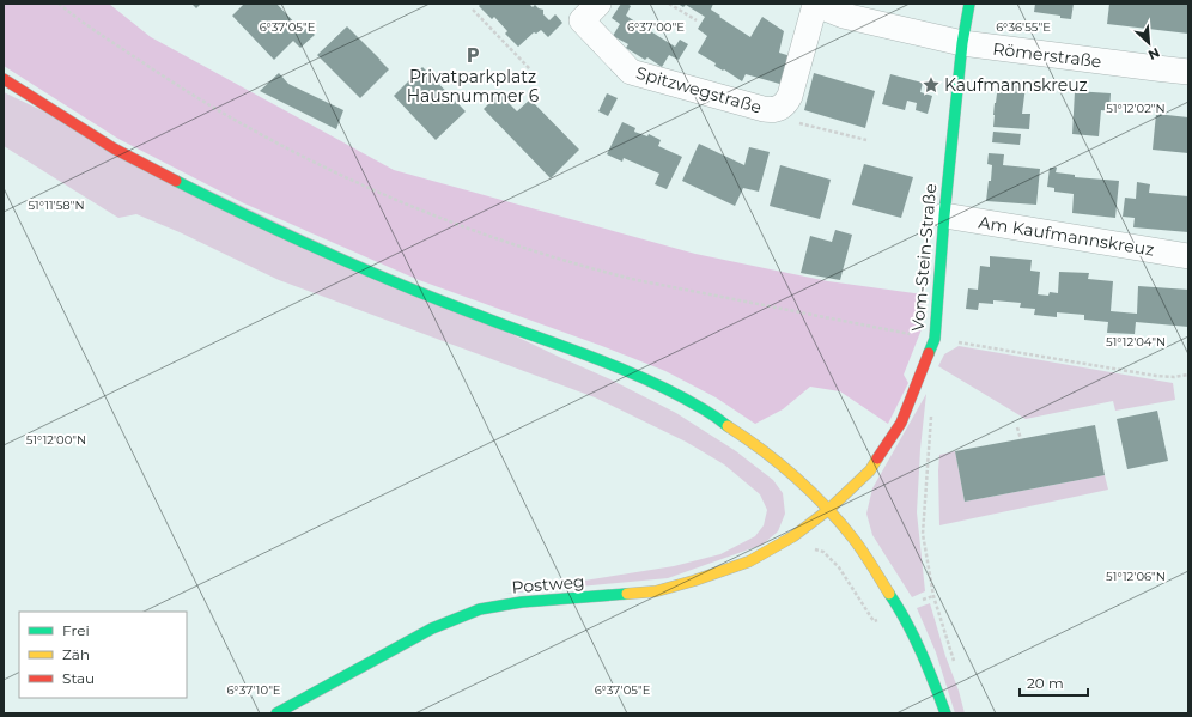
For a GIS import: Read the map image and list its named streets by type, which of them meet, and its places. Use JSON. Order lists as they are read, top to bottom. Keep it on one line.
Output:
{"streets":{"street":["Römerstraße","Spitzwegstraße","Am Kaufmannskreuz","Vom-Stein-Straße","Postweg"]},"crossings":[["Römerstraße","Spitzwegstraße"],["Römerstraße","Vom-Stein-Straße"],["Am Kaufmannskreuz","Vom-Stein-Straße"],["Vom-Stein-Straße","Postweg"]],"places":{"parking":["Privatparkplatz Hausnummer 6"],"place":["Kaufmannskreuz"]},"legend":["Frei","Zäh","Stau"],"scale_bar":"20 m","north":"bottom right","coordinates":["6°37'05\"E","6°37'00\"E","6°36'55\"E","51°12'02\"N","51°11'58\"N","51°12'04\"N","51°12'00\"N","51°12'06\"N","6°37'10\"E"]}
